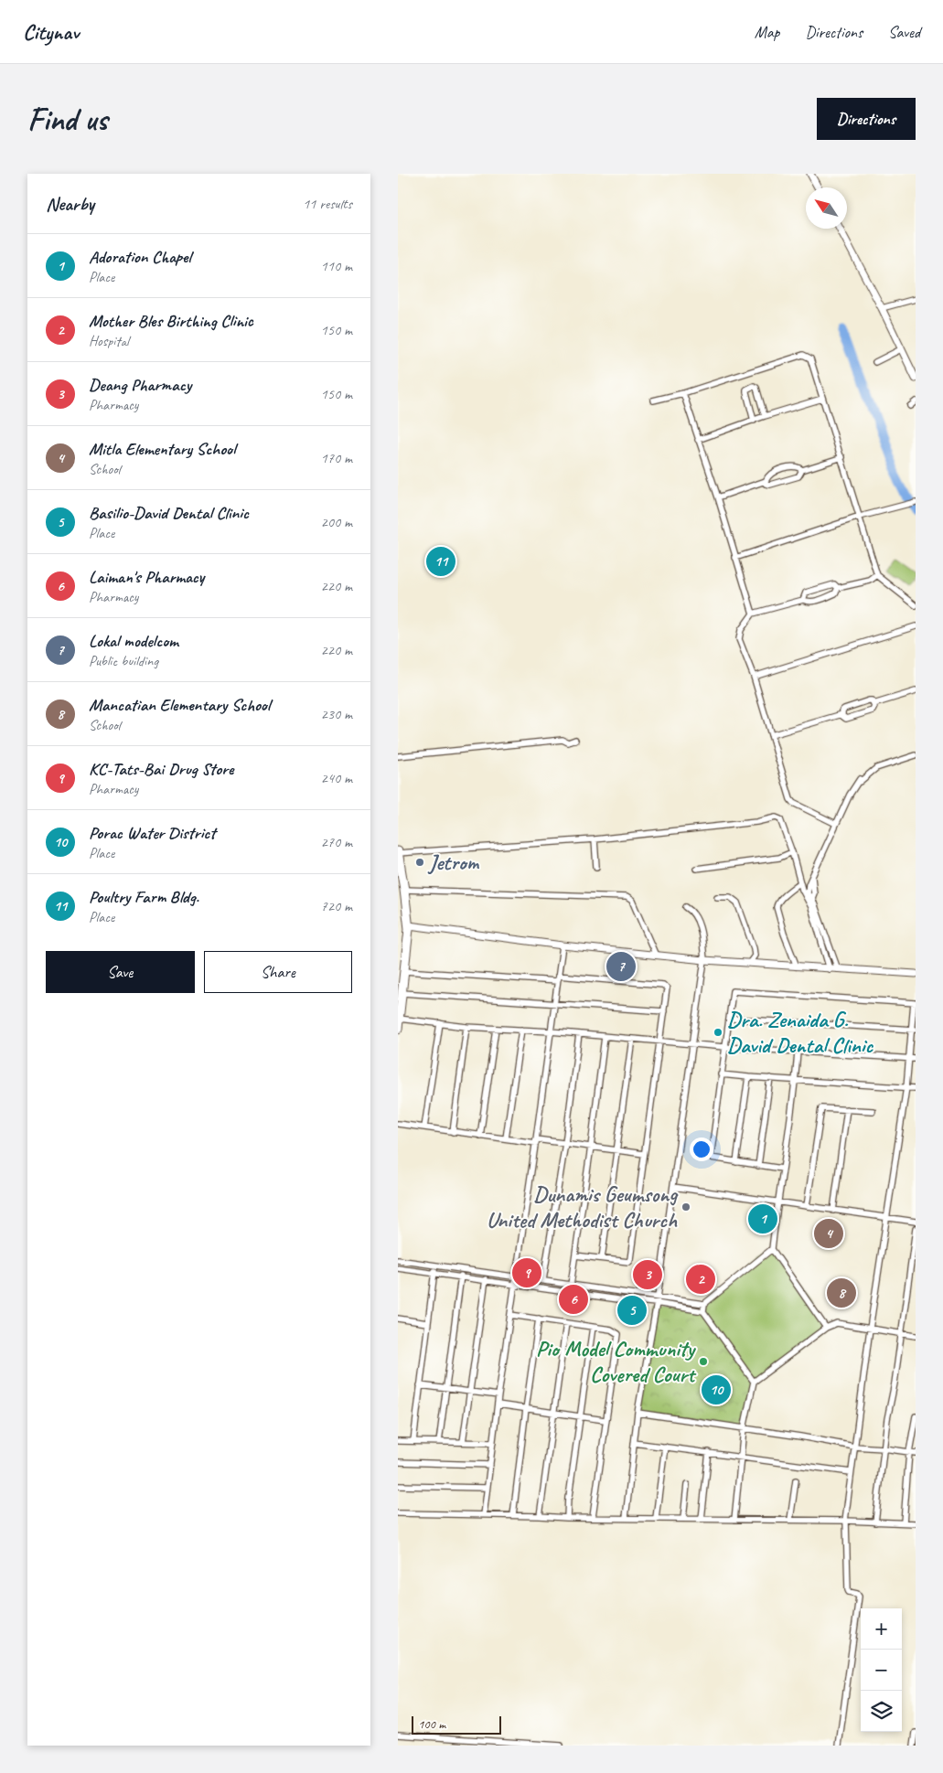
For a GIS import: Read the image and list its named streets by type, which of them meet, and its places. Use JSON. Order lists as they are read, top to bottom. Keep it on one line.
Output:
{"places":["Jetrom","Dra. Zenaida G. David Dental Clinic","Dunamis Geumsong United Methodist Church","Pio Model Community Covered Court"],"scale_bar":"100 m","north":"top left","page":{"header":"Citynav","nav":["Map","Directions","Saved"],"buttons":["Directions",["Save","Share"]],"title":"Find us","heading":["Nearby","11 results"],"list":[{"mark":"1","name":"Adoration Chapel","note":"Place","value":"110 m"},{"mark":"2","name":"Mother Bles Birthing Clinic","note":"Hospital","value":"150 m"},{"mark":"3","name":"Deang Pharmacy","note":"Pharmacy","value":"150 m"},{"mark":"4","name":"Mitla Elementary School","note":"School","value":"170 m"},{"mark":"5","name":"Basilio-David Dental Clinic","note":"Place","value":"200 m"},{"mark":"6","name":"Laiman's Pharmacy","note":"Pharmacy","value":"220 m"},{"mark":"7","name":"Lokal modelcom","note":"Public building","value":"220 m"},{"mark":"8","name":"Mancatian Elementary School","note":"School","value":"230 m"},{"mark":"9","name":"KC-Tats-Bai Drug Store","note":"Pharmacy","value":"240 m"},{"mark":"10","name":"Porac Water District","note":"Place","value":"270 m"},{"mark":"11","name":"Poultry Farm Bldg.","note":"Place","value":"720 m"}],"pins":["11","7","1","4","9","3","2","8","6","5","10"],"map_buttons":["+","−"],"scale":"100 m"}}
